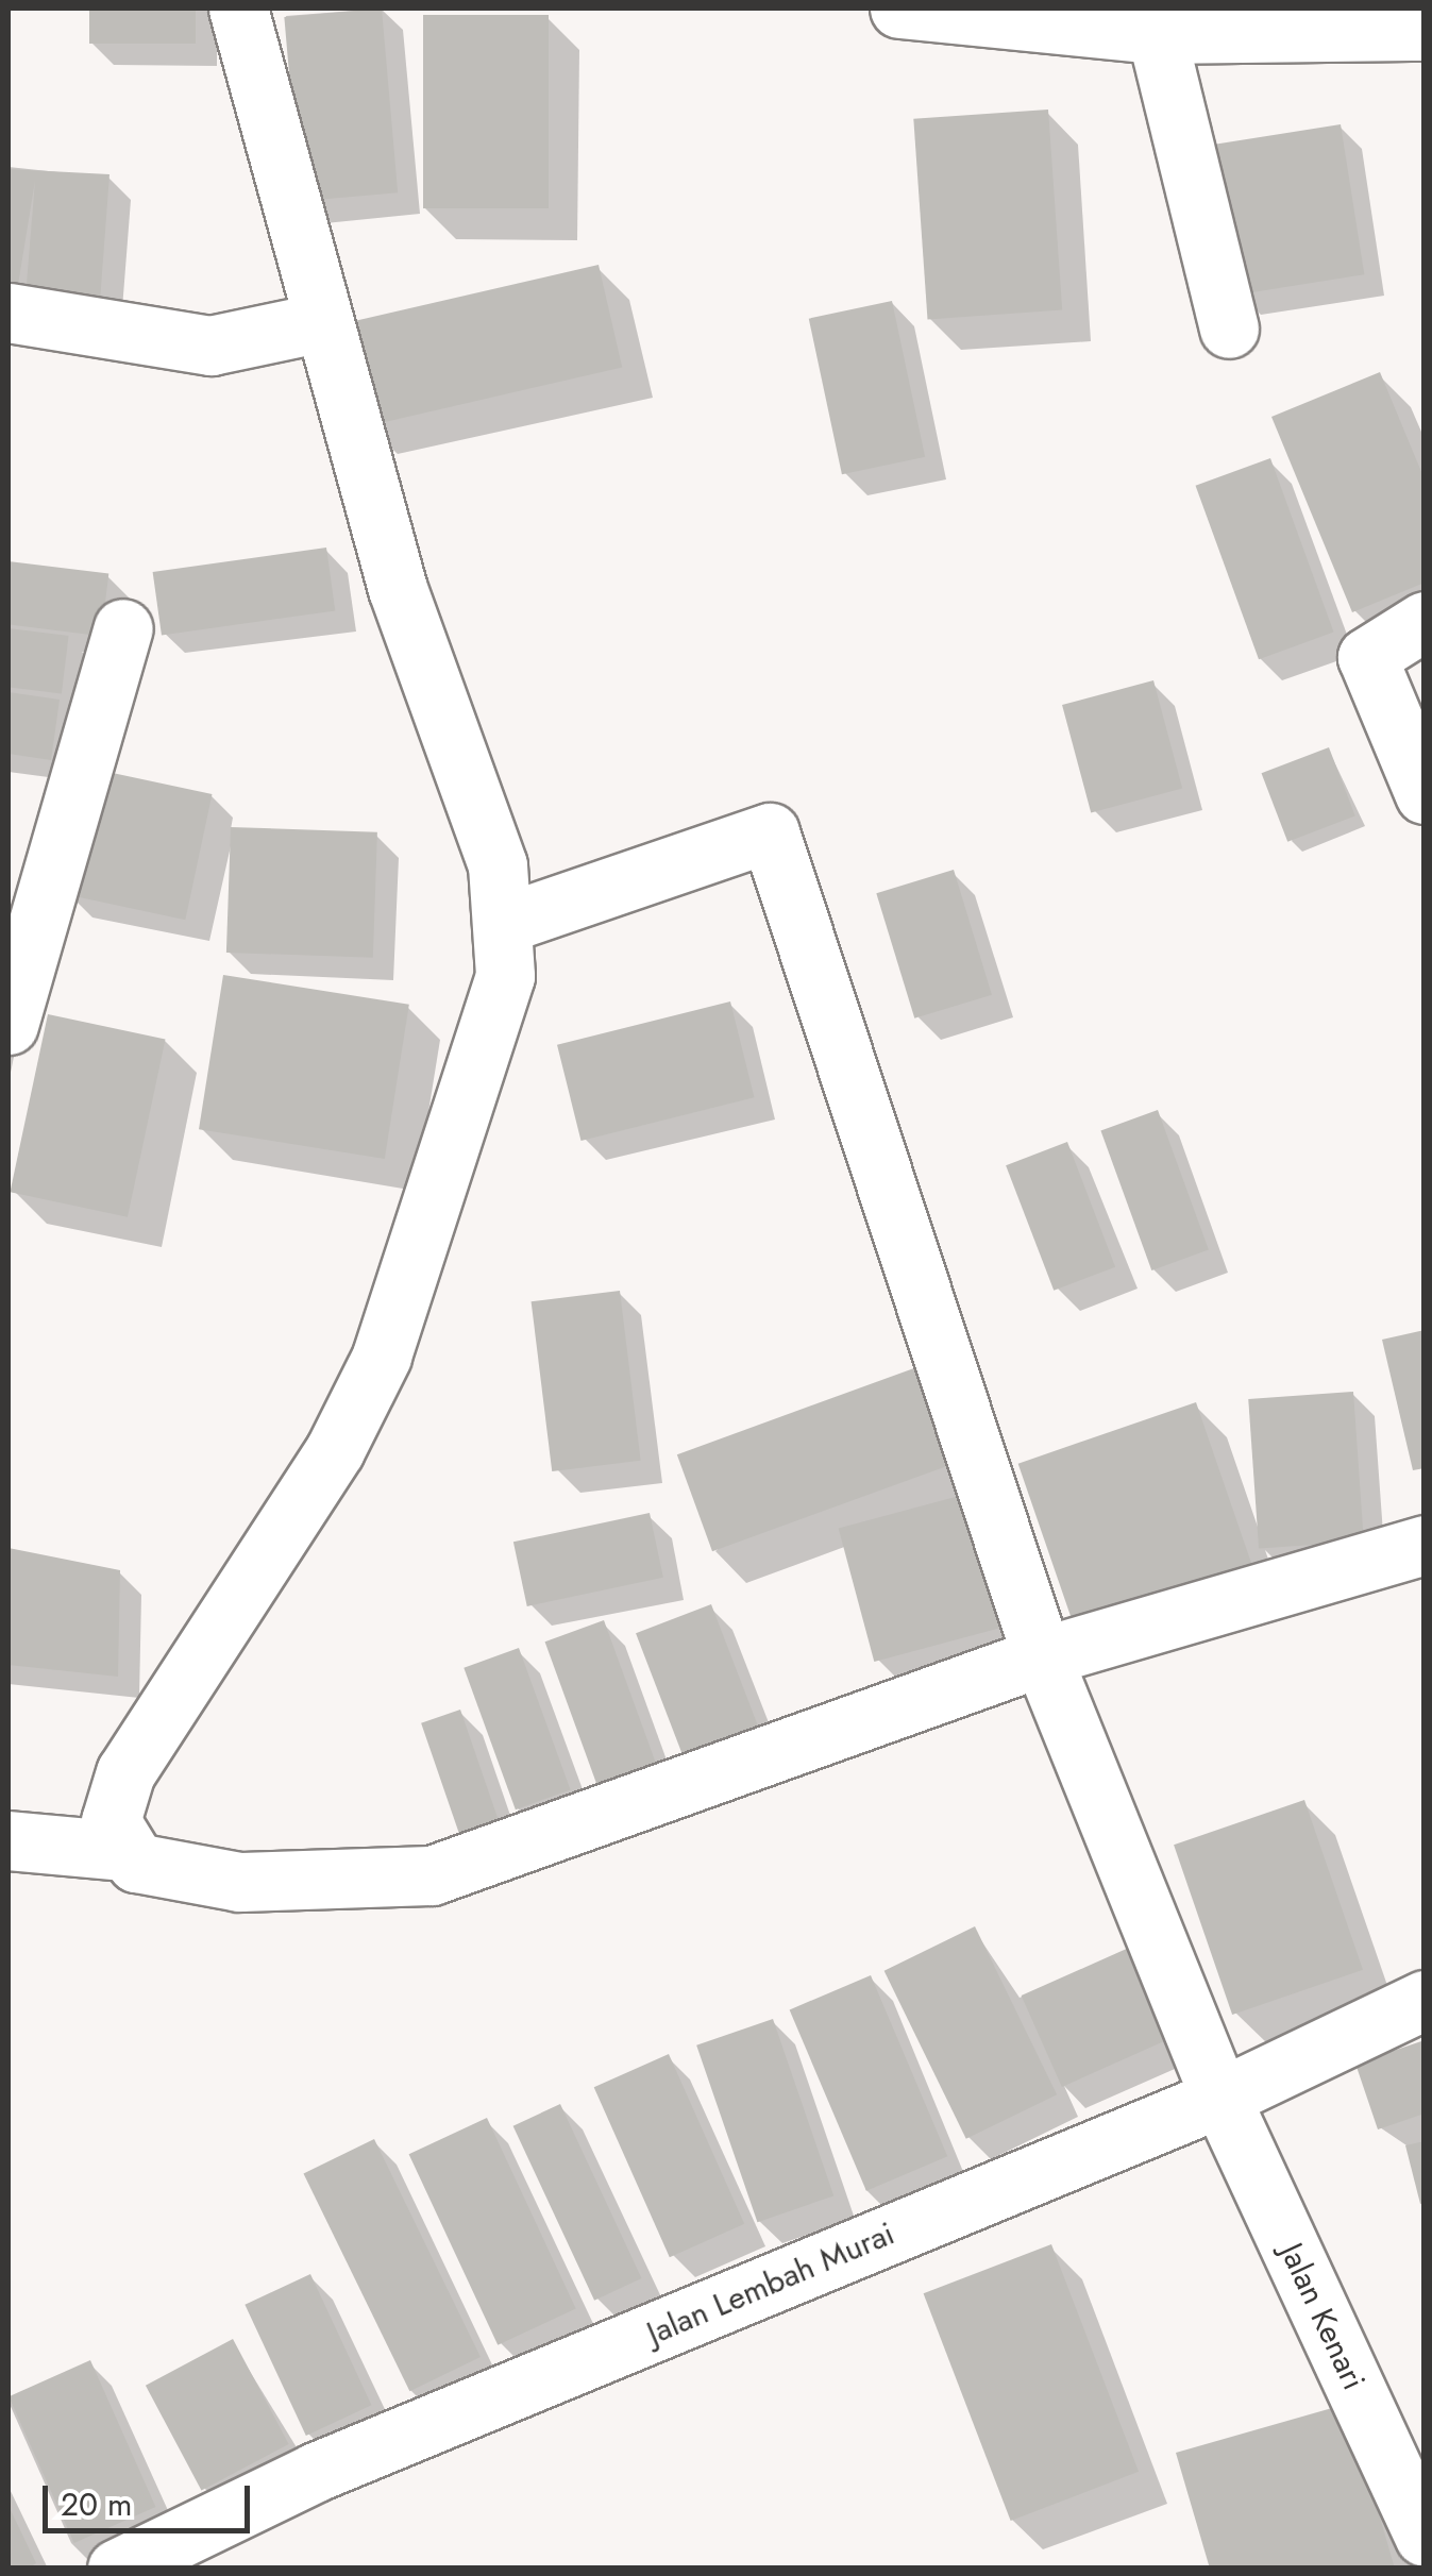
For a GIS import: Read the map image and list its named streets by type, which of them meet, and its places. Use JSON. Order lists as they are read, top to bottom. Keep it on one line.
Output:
{"streets":{"street":["Jalan Lembah Murai","Jalan Kenari"]},"crossings":[["Jalan Lembah Murai","Jalan Kenari"]],"scale_bar":"20 m"}
